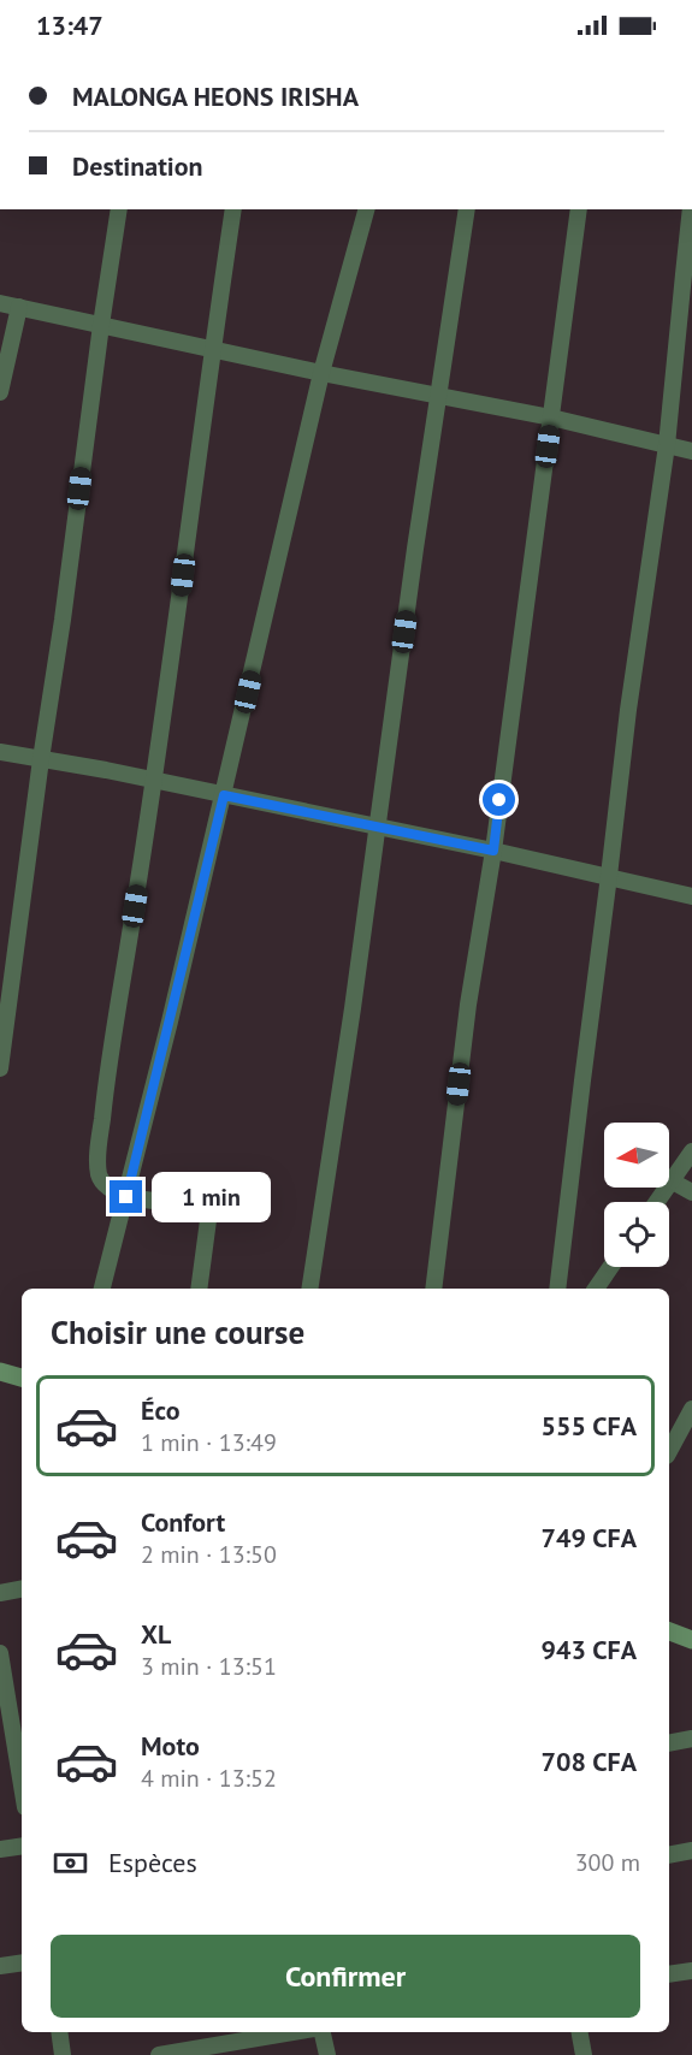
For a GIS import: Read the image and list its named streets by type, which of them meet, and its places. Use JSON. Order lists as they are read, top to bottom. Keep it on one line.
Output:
{"north":"left","page":{"status":"13:47","banner":["MALONGA HEONS IRISHA","Destination"],"bubble":"1 min","heading":"Choisir une course","list":[{"name":"Éco","note":"1 min · 13:49","value":"555 CFA"},{"name":"Confort","note":"2 min · 13:50","value":"749 CFA"},{"name":"XL","note":"3 min · 13:51","value":"943 CFA"},{"name":"Moto","note":"4 min · 13:52","value":"708 CFA"}],"pay":["Espèces","300 m"],"buttons":"Confirmer"}}
